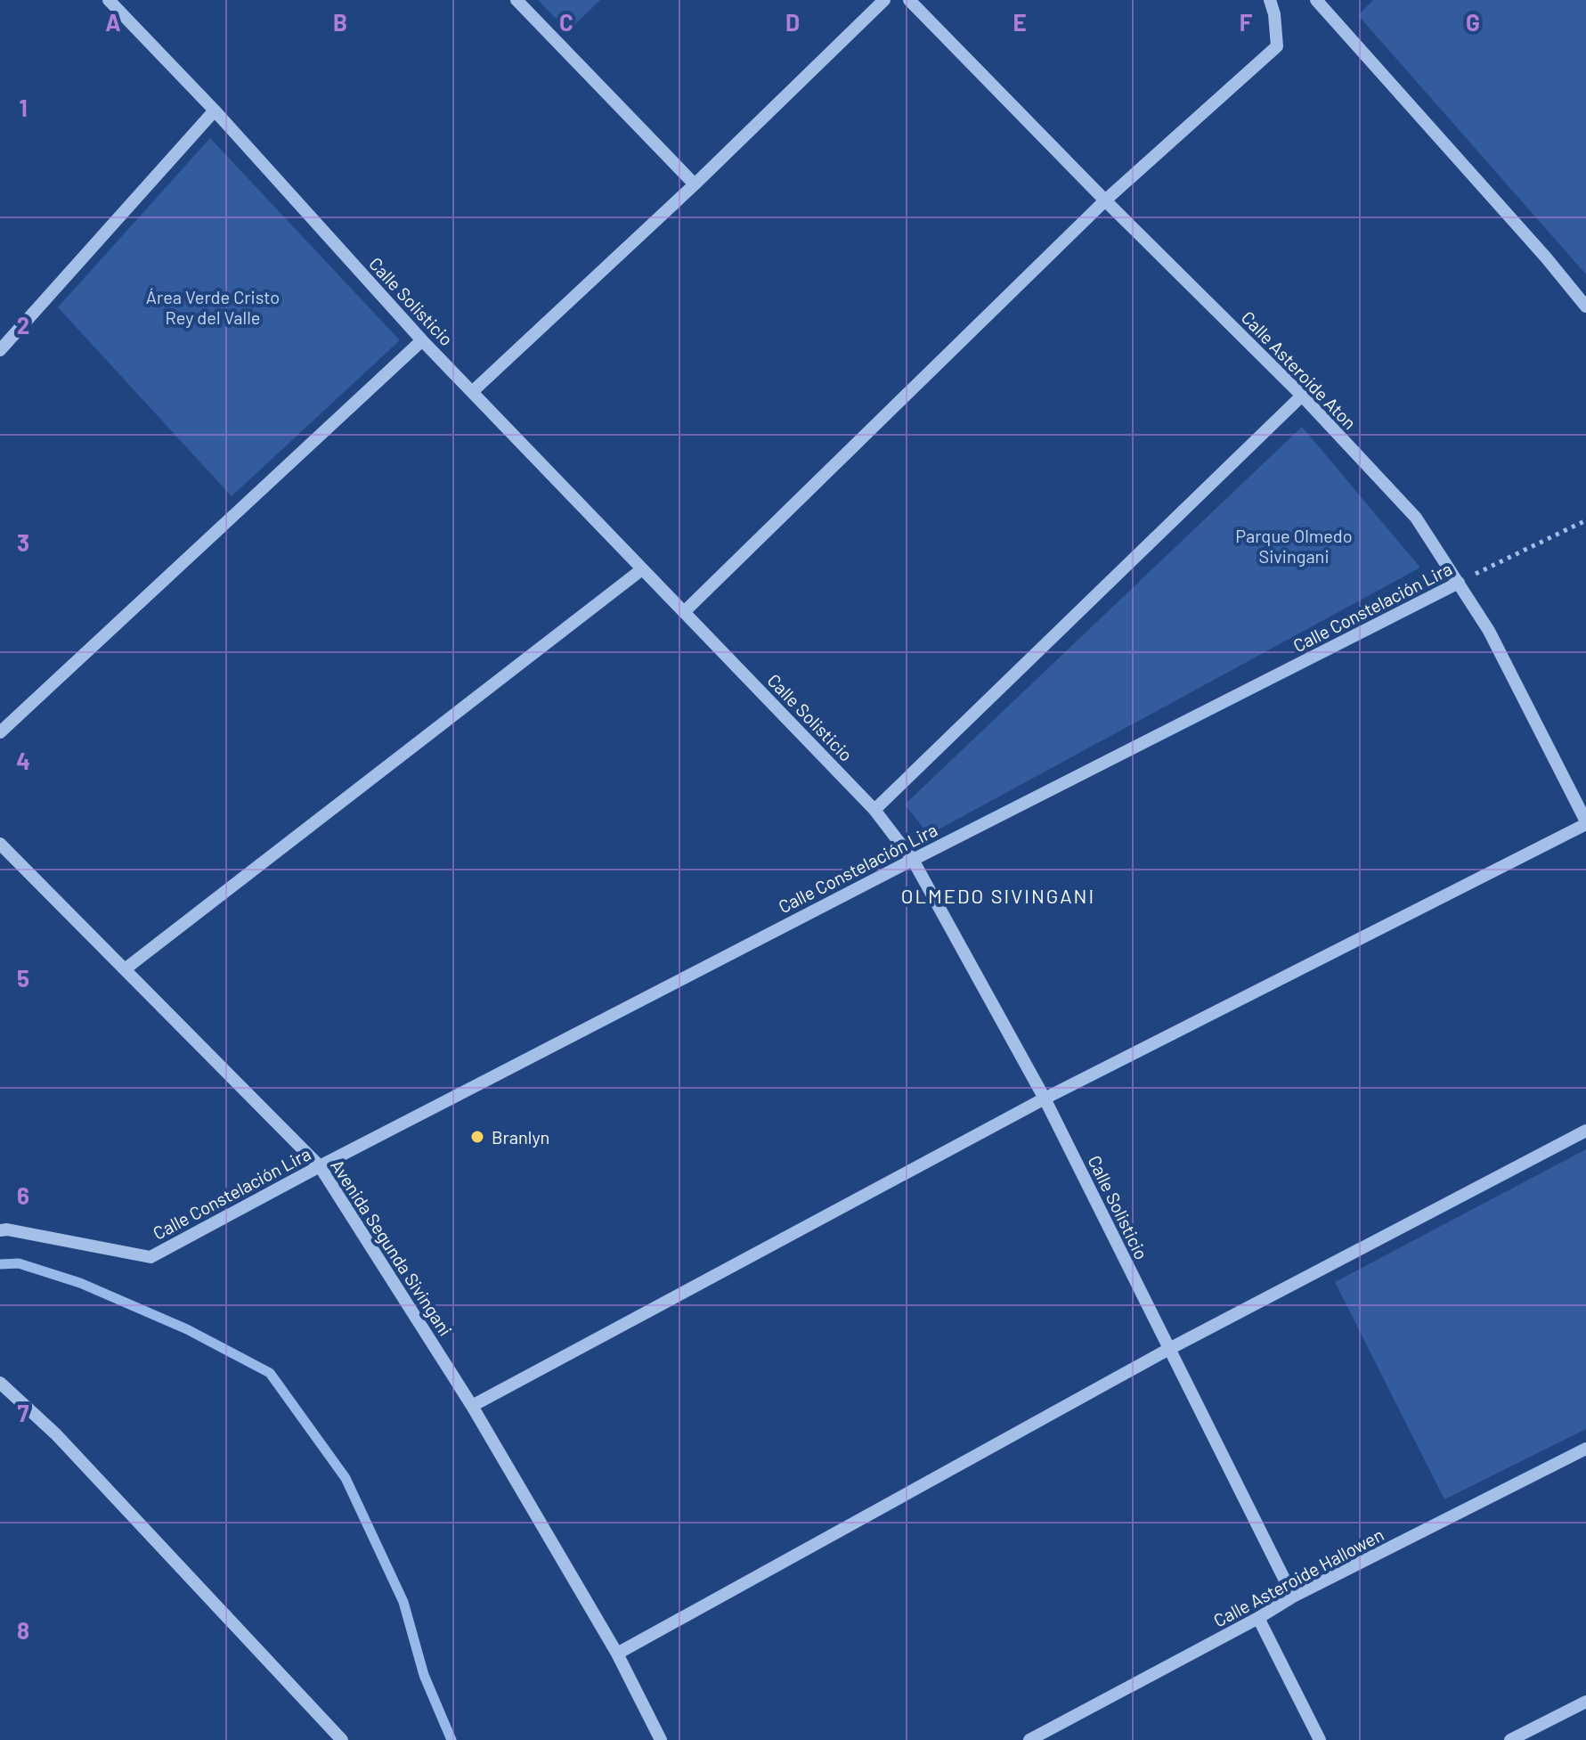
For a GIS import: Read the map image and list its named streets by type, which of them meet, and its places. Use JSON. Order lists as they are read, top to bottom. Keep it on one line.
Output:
{"streets":{"street":["Calle Solisticio","Calle Asteroide Aton","Calle Constelación Lira","Avenida Segunda Sivingani","Calle Asteroide Hallowen"]},"crossings":[["Calle Solisticio","Calle Constelación Lira"],["Calle Solisticio","Calle Asteroide Hallowen"],["Calle Asteroide Aton","Calle Constelación Lira"],["Calle Constelación Lira","Avenida Segunda Sivingani"]],"districts":["OLMEDO SIVINGANI"],"parks":["Área Verde Cristo Rey del Valle","Parque Olmedo Sivingani"],"places":["Branlyn"],"grid":{"columns":["A","B","C","D","E","F","G"],"rows":["1","2","3","4","5","6","7","8"]}}
